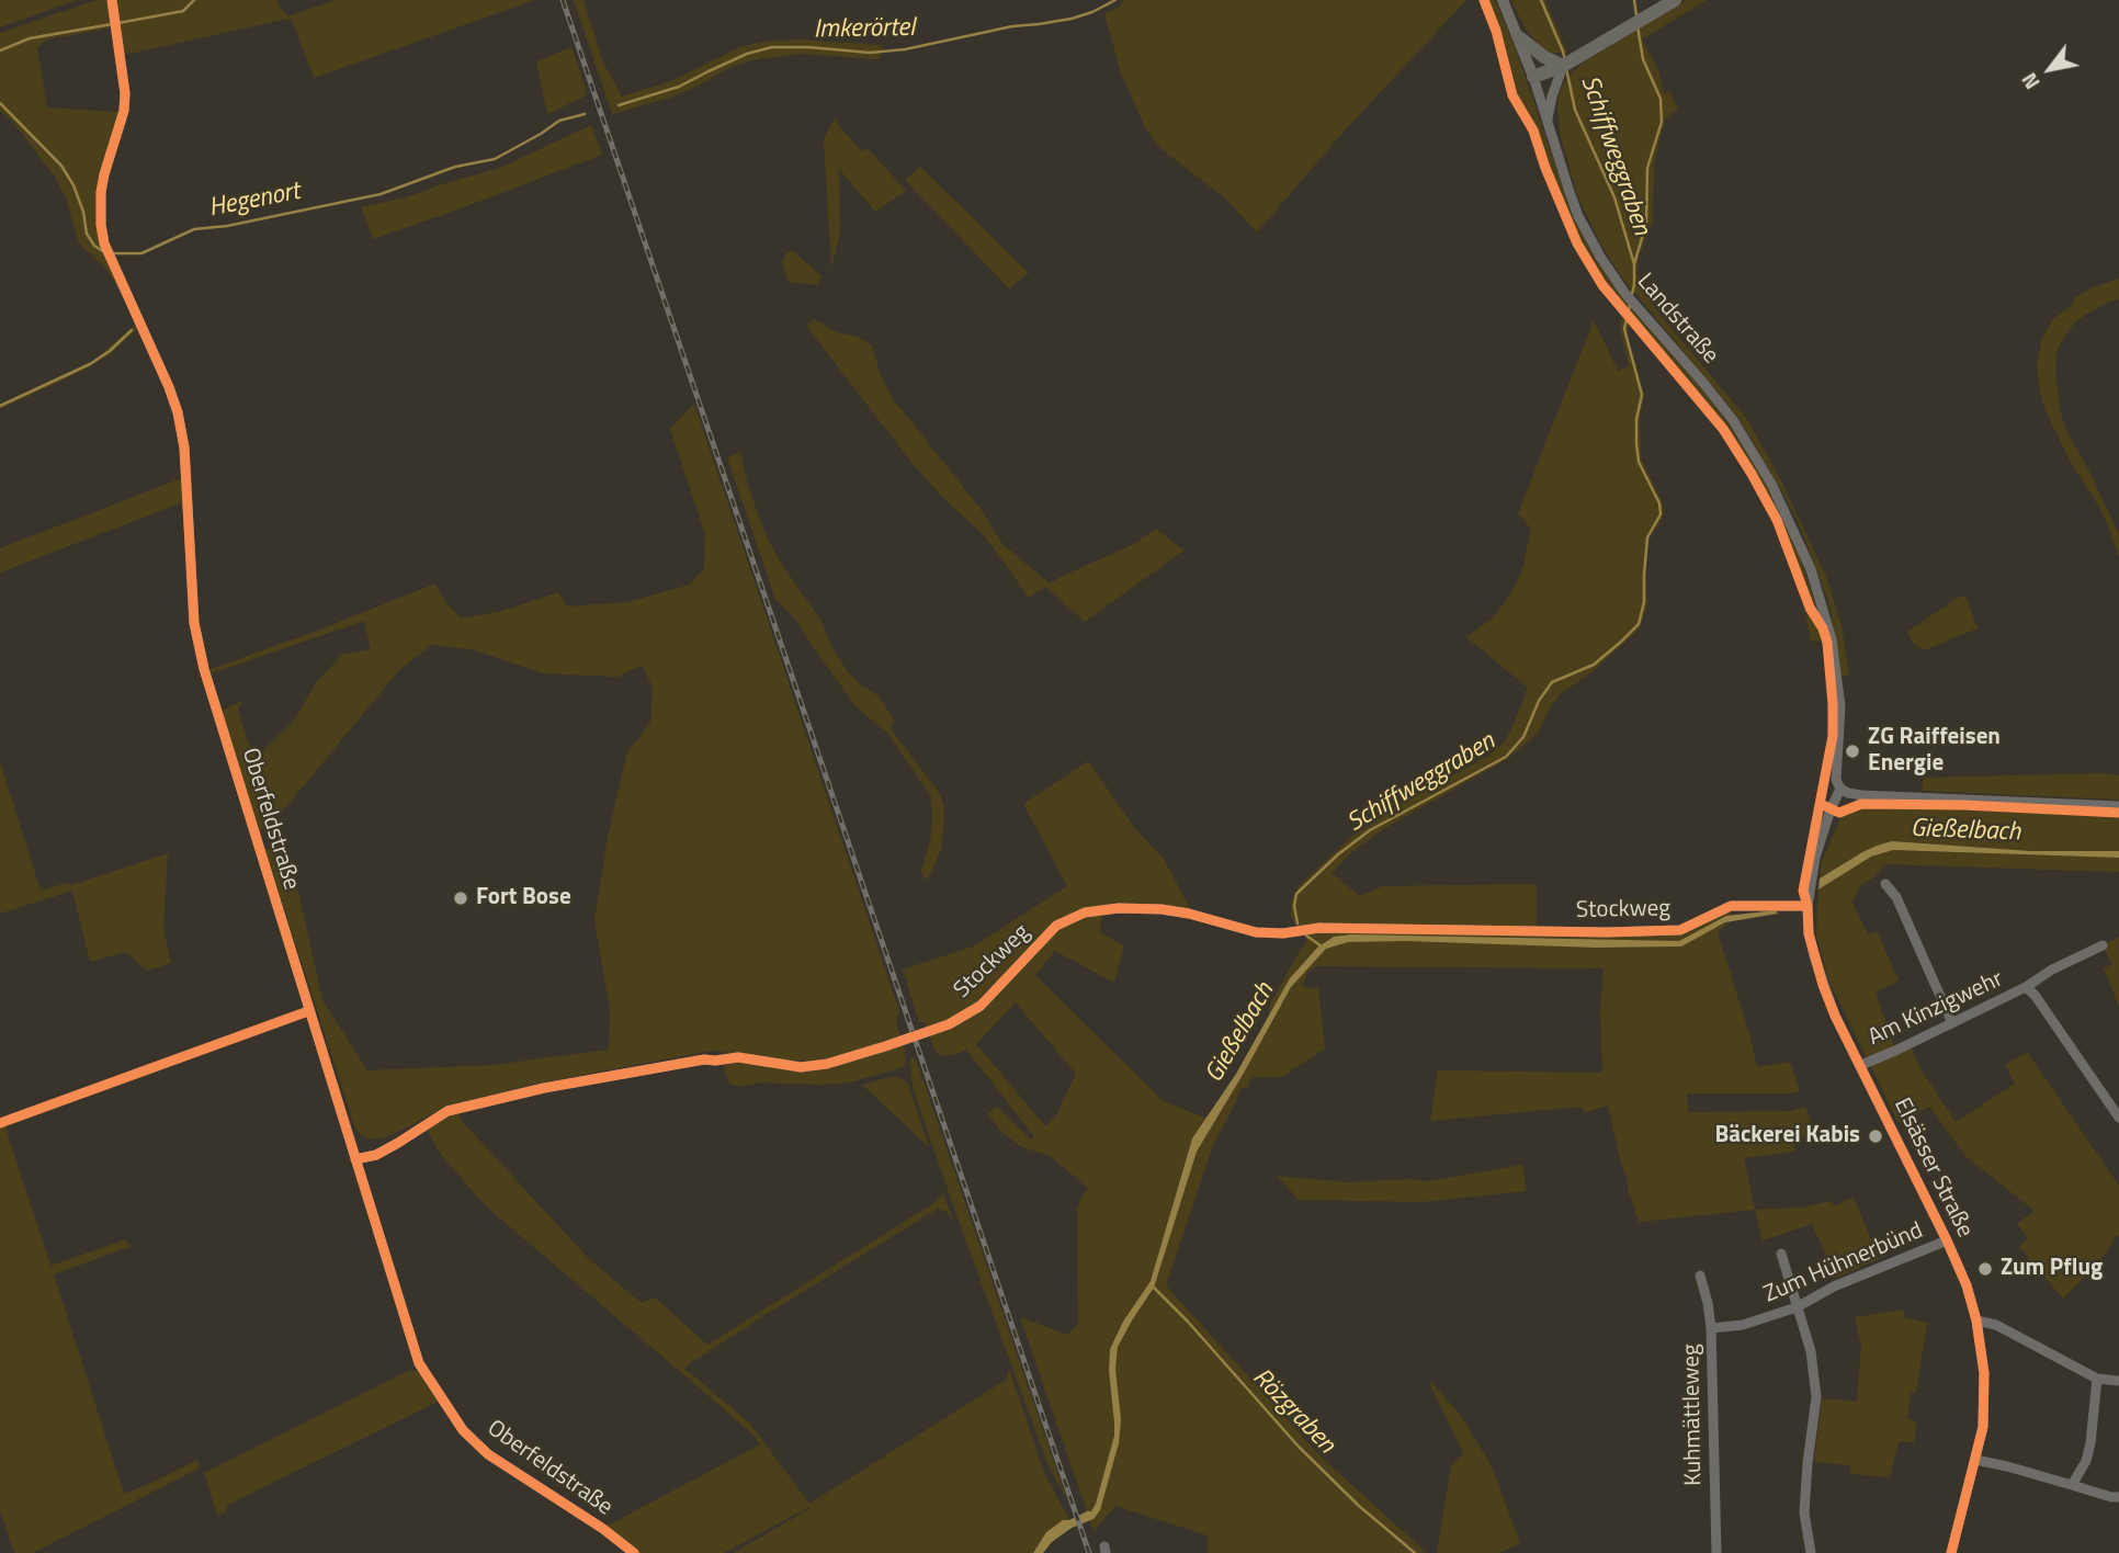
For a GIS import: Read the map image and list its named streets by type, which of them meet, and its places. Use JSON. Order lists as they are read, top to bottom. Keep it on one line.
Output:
{"streets":{"main road":["Landstraße"],"street":["Oberfeldstraße","Stockweg","Am Kinzigwehr","Elsässer Straße","Zum Hühnerbünd","Kuhmättleweg"]},"crossings":[["Landstraße","Elsässer Straße"],["Oberfeldstraße","Stockweg"],["Stockweg","Elsässer Straße"],["Am Kinzigwehr","Elsässer Straße"],["Elsässer Straße","Zum Hühnerbünd"],["Zum Hühnerbünd","Kuhmättleweg"]],"water":["Imkerörtel","Schiffweggraben","Hegenort","Gießelbach","Rözgraben"],"places":["ZG Raiffeisen Energie","Fort Bose","Bäckerei Kabis","Zum Pflug"],"north":"bottom left"}
